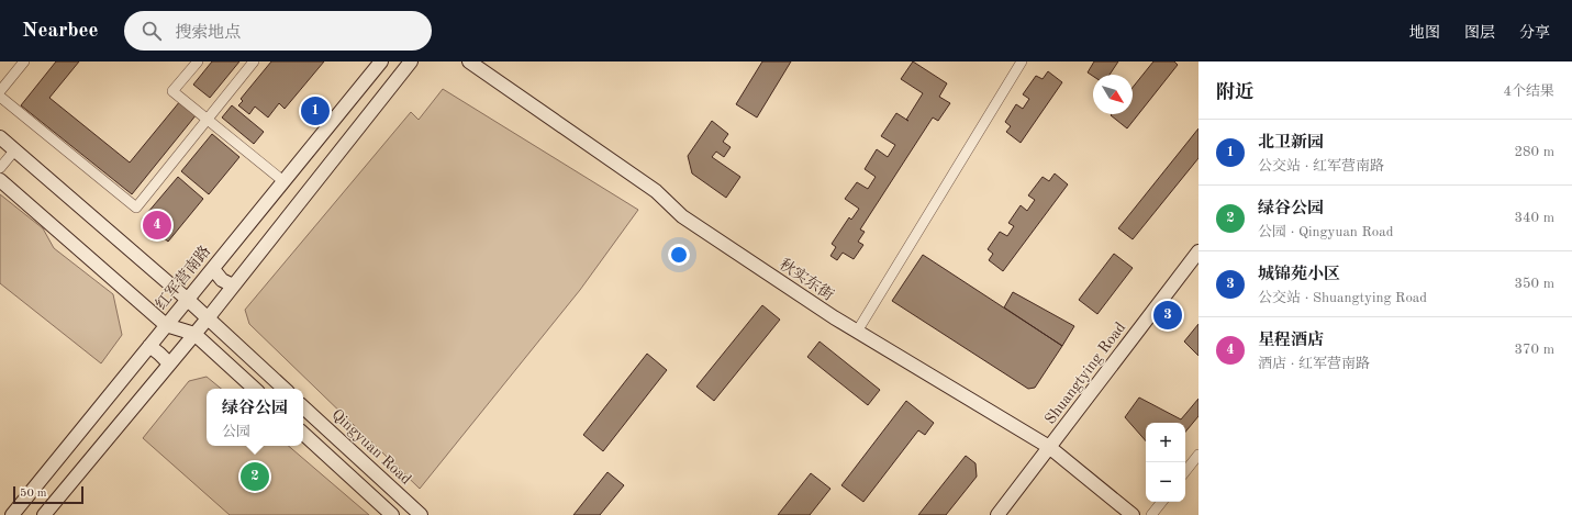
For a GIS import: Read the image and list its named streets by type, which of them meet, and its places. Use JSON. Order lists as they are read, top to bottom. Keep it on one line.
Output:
{"streets":{"main road":["红军营南路","秋实东街","Shuangtying Road","Qingyuan Road"]},"crossings":[["秋实东街","Shuangtying Road"]],"scale_bar":"50 m","north":"bottom right","page":{"header":"Nearbee","search":"搜索地点","nav":["地图","图层","分享"],"heading":["附近","4个结果"],"pins":["1","4","3","2"],"list":[{"mark":"1","name":"北卫新园","note":"公交站 · 红军营南路","value":"280 m"},{"mark":"2","name":"绿谷公园","note":"公园 · Qingyuan Road","value":"340 m"},{"mark":"3","name":"城锦苑小区","note":"公交站 · Shuangtying Road","value":"350 m"},{"mark":"4","name":"星程酒店","note":"酒店 · 红军营南路","value":"370 m"}],"popup":["绿谷公园","公园"],"map_buttons":["+","−"],"scale":"50 m"}}
